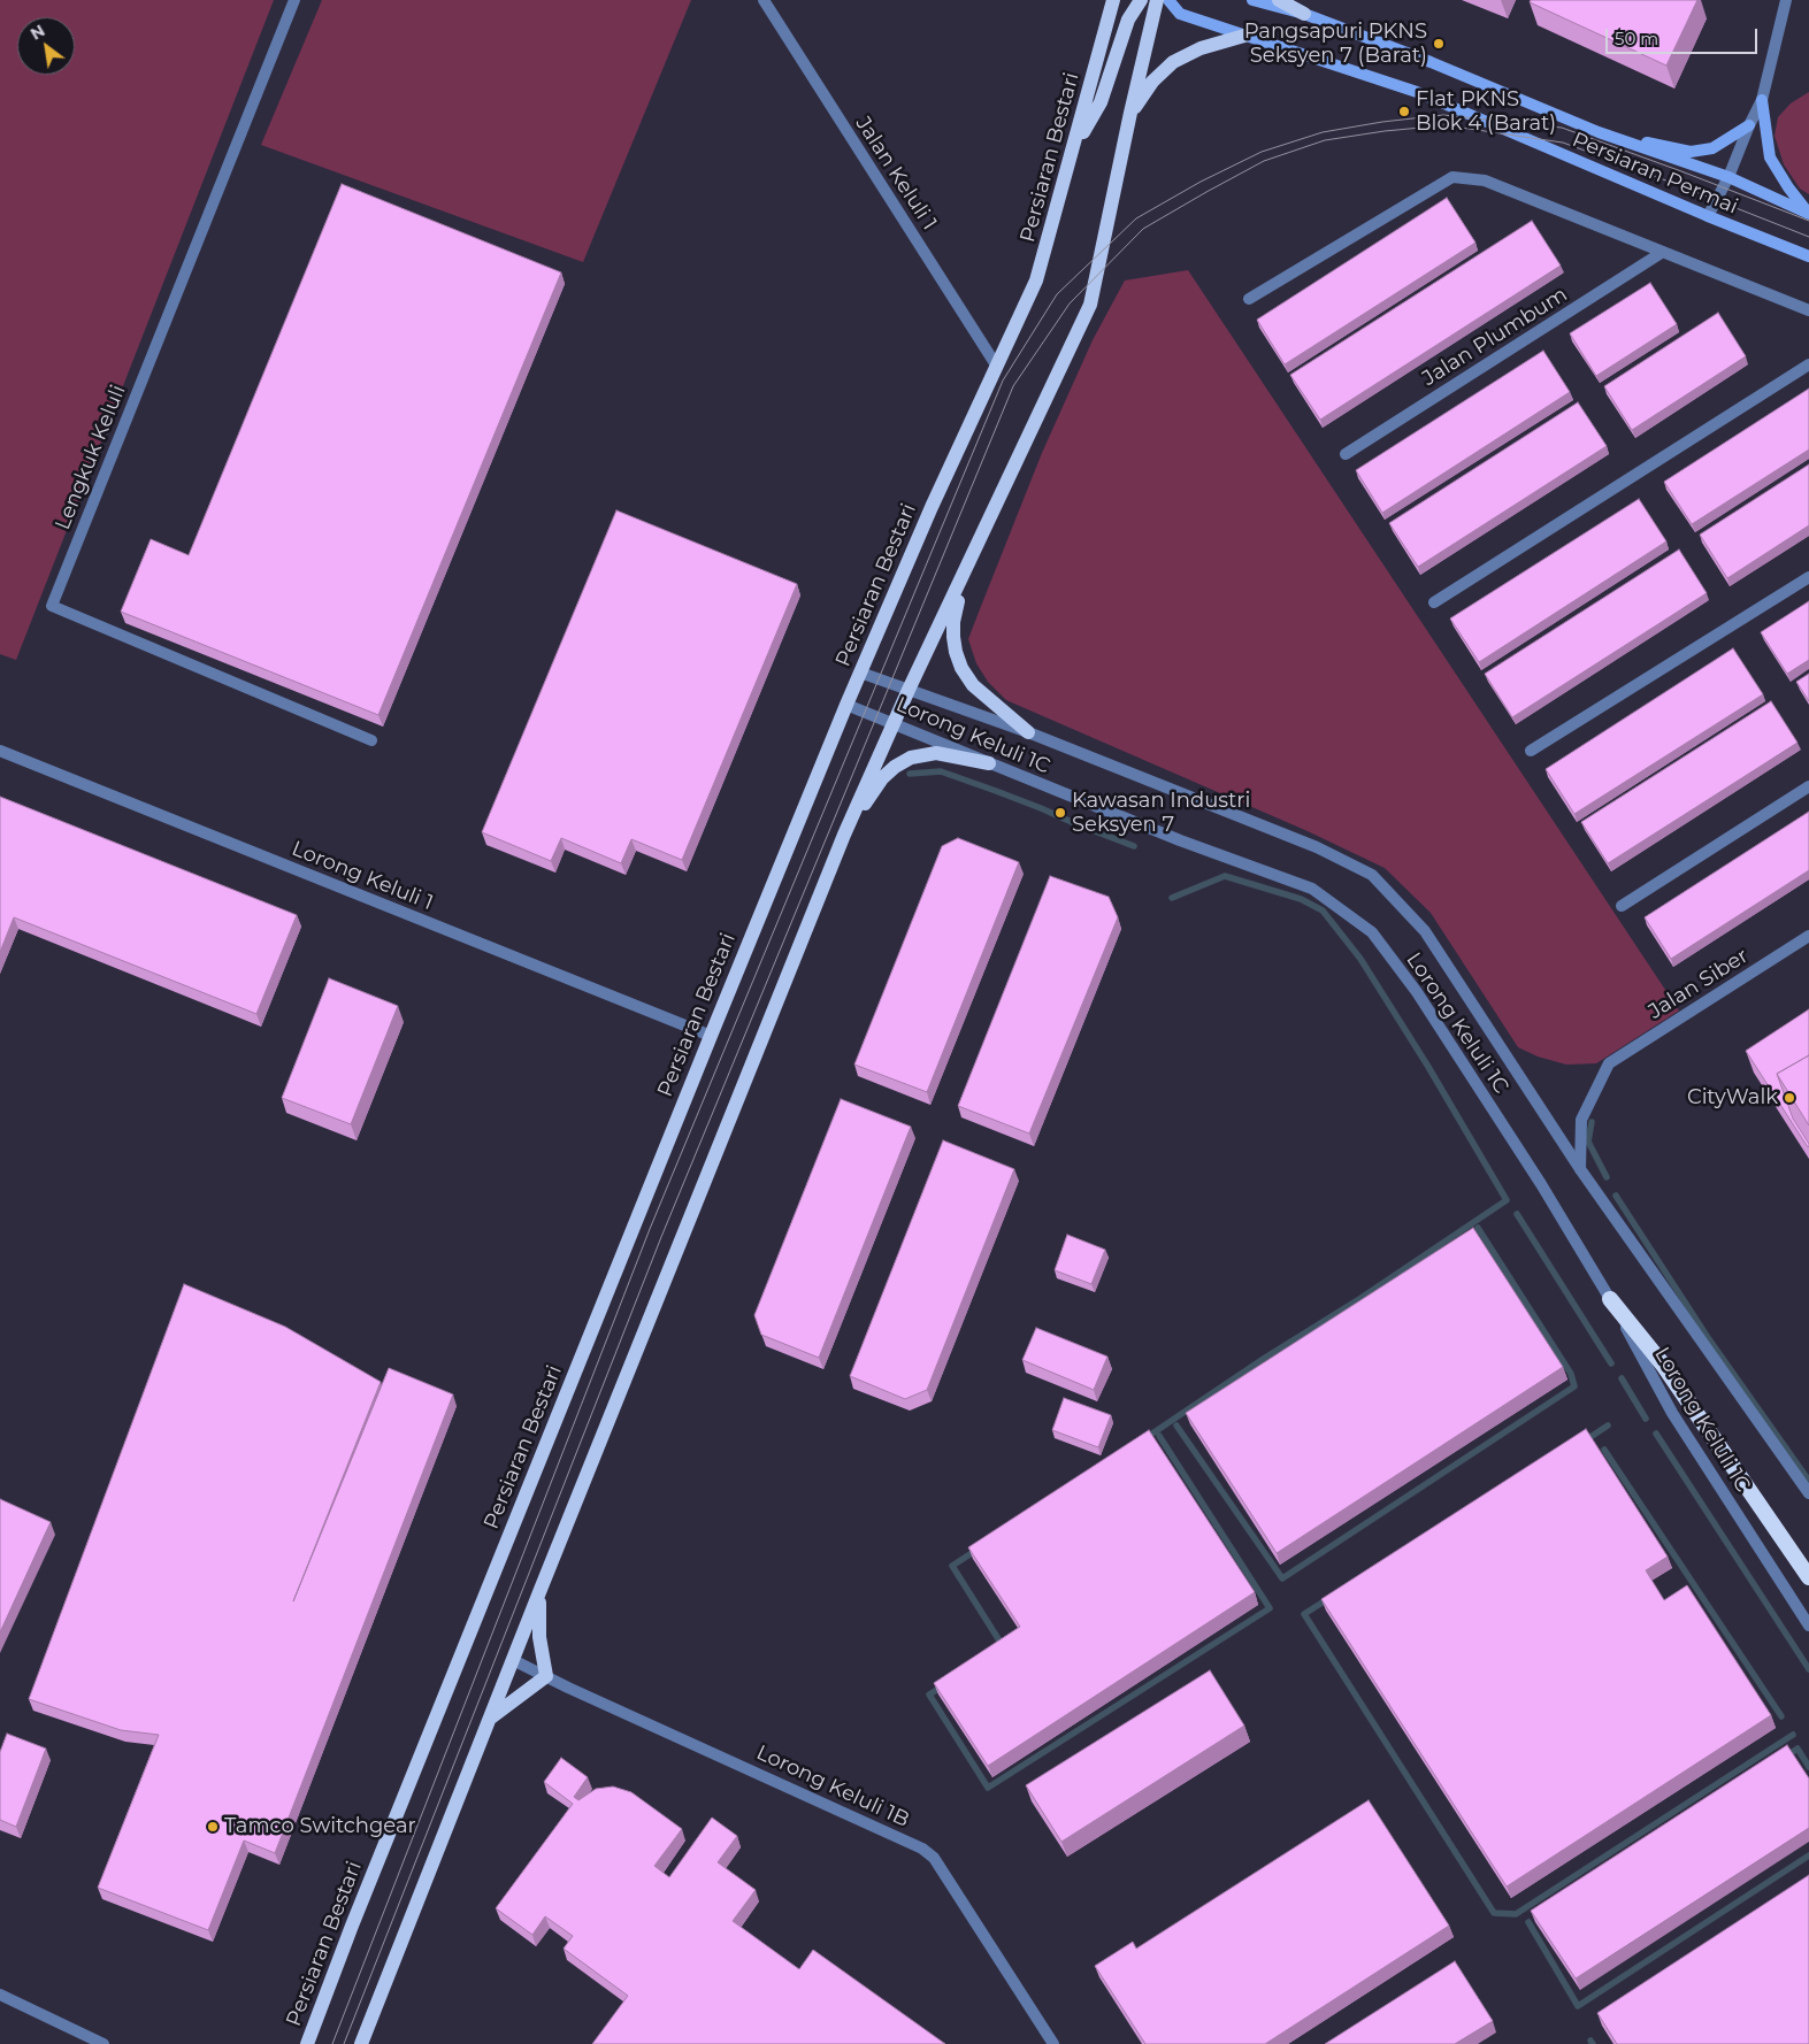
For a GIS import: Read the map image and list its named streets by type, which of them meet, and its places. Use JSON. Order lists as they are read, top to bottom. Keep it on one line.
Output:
{"streets":{"main road":["Persiaran Bestari","Persiaran Permai"],"street":["Jalan Keluli 1","Jalan Plumbum","Lengkuk Keluli","Lorong Keluli 1C","Lorong Keluli 1","Jalan Siber","Lorong Keluli 1B"]},"crossings":[["Persiaran Bestari","Jalan Keluli 1"],["Persiaran Bestari","Lorong Keluli 1C"],["Persiaran Bestari","Lorong Keluli 1"],["Lorong Keluli 1C","Jalan Siber"]],"places":["Pangsapuri PKNS Seksyen 7 (Barat)","Flat PKNS Blok 4 (Barat)","Kawasan Industri Seksyen 7","CityWalk","Tamco Switchgear"],"scale_bar":"50 m","north":"top left"}
